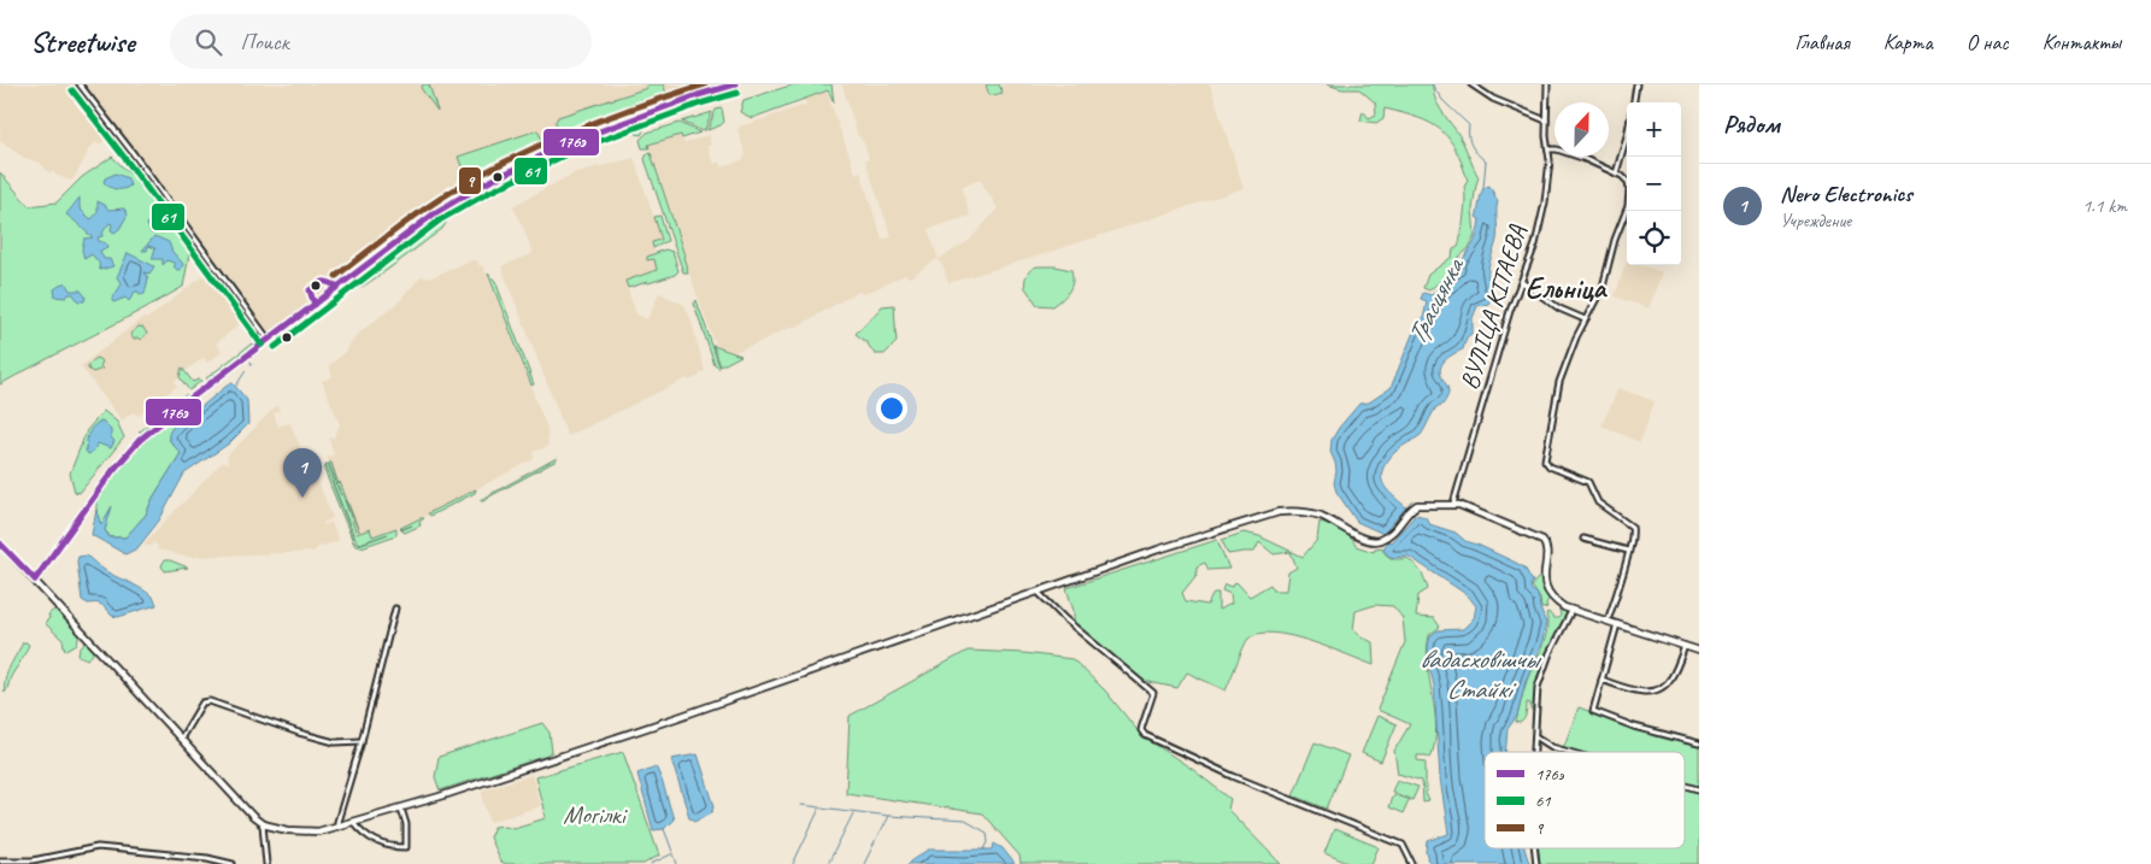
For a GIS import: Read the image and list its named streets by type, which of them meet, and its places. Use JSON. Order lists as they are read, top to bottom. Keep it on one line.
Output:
{"streets":{"street":["ВУЛІЦА КІТАЕВА"]},"districts":["Ельніца"],"water":["Трасцянка","вадасховішчы Стайкі"],"parks":["Могілкі"],"lines":["transit line 176э","transit line 9","transit line 61"],"legend":["176э","61","9"],"north":"top","page":{"header":"Streetwise","search":"Поиск","nav":["Главная","Карта","О нас","Контакты"],"heading":"Рядом","map_buttons":["+","−"],"list":[{"mark":"1","name":"Nero Electronics","note":"Учреждение","value":"1.1 km"}],"pins":"1"}}
